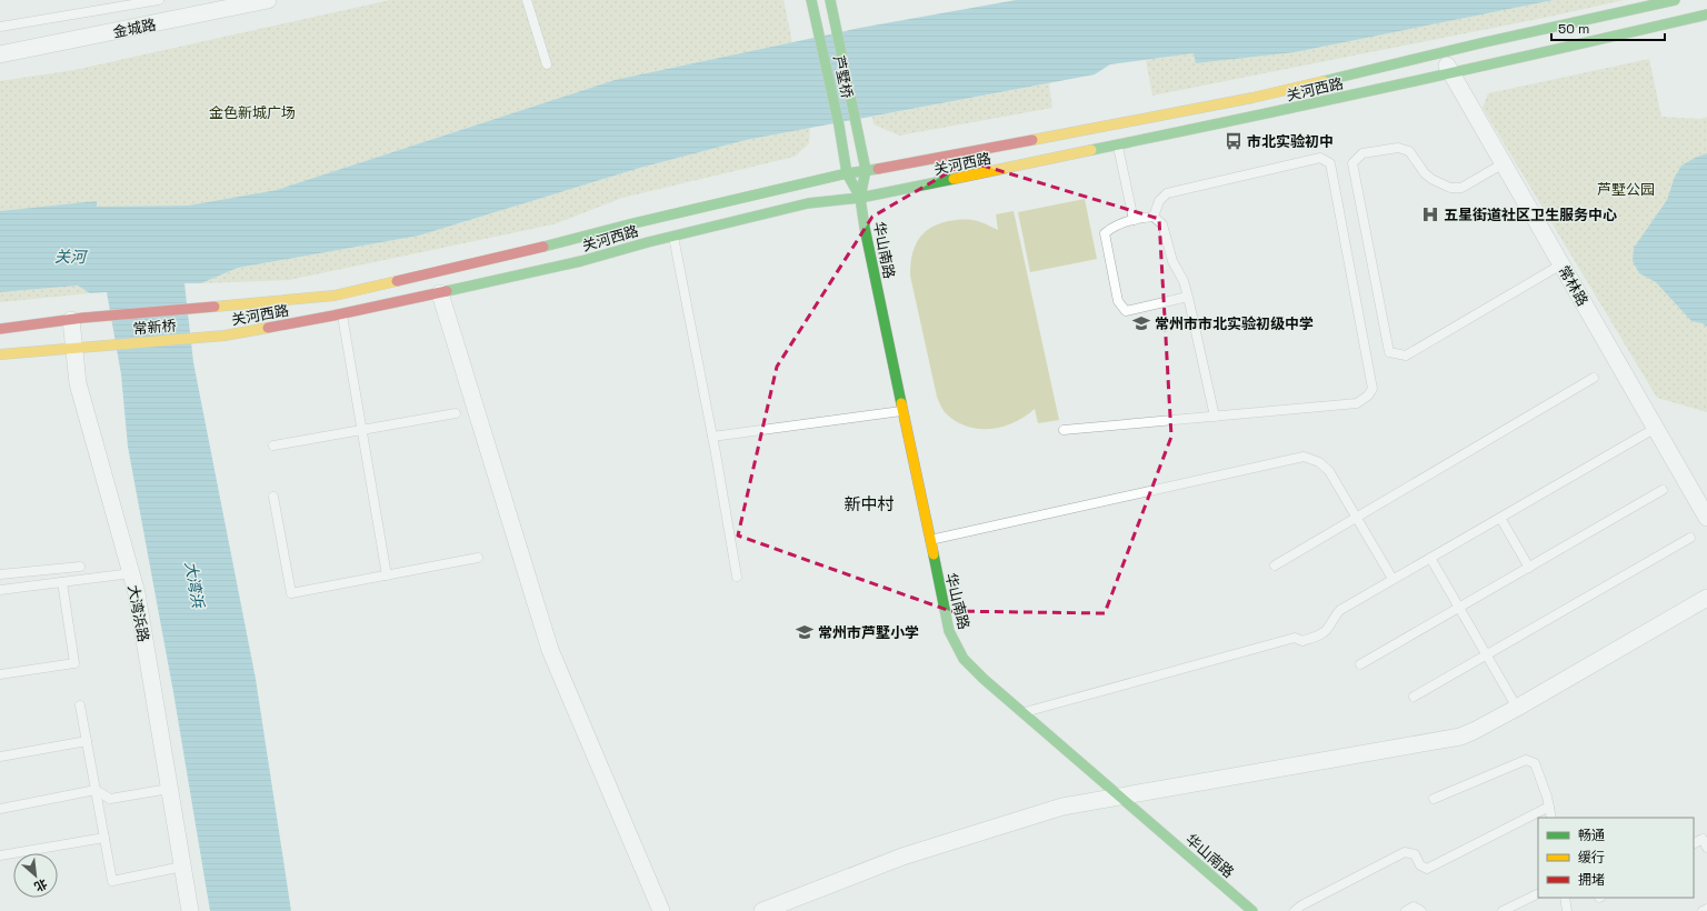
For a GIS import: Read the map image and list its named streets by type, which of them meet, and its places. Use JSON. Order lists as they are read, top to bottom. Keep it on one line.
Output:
{"streets":{"main road":["芦墅桥","关河西路","华山南路","常新桥"],"street":["金城路","常林路","大湾浜路"]},"crossings":[["芦墅桥","关河西路"],["芦墅桥","华山南路"],["关河西路","华山南路"],["关河西路","常林路"],["关河西路","常新桥"],["常新桥","大湾浜路"]],"districts":["新中村"],"water":["关河","大湾浜"],"parks":["金色新城广场","芦墅公园"],"places":{"bus stop":["市北实验初中"],"hospital":["五星街道社区卫生服务中心"],"school or university":["常州市市北实验初级中学","常州市芦墅小学"]},"legend":["畅通","缓行","拥堵"],"scale_bar":"50 m","north":"bottom right"}
